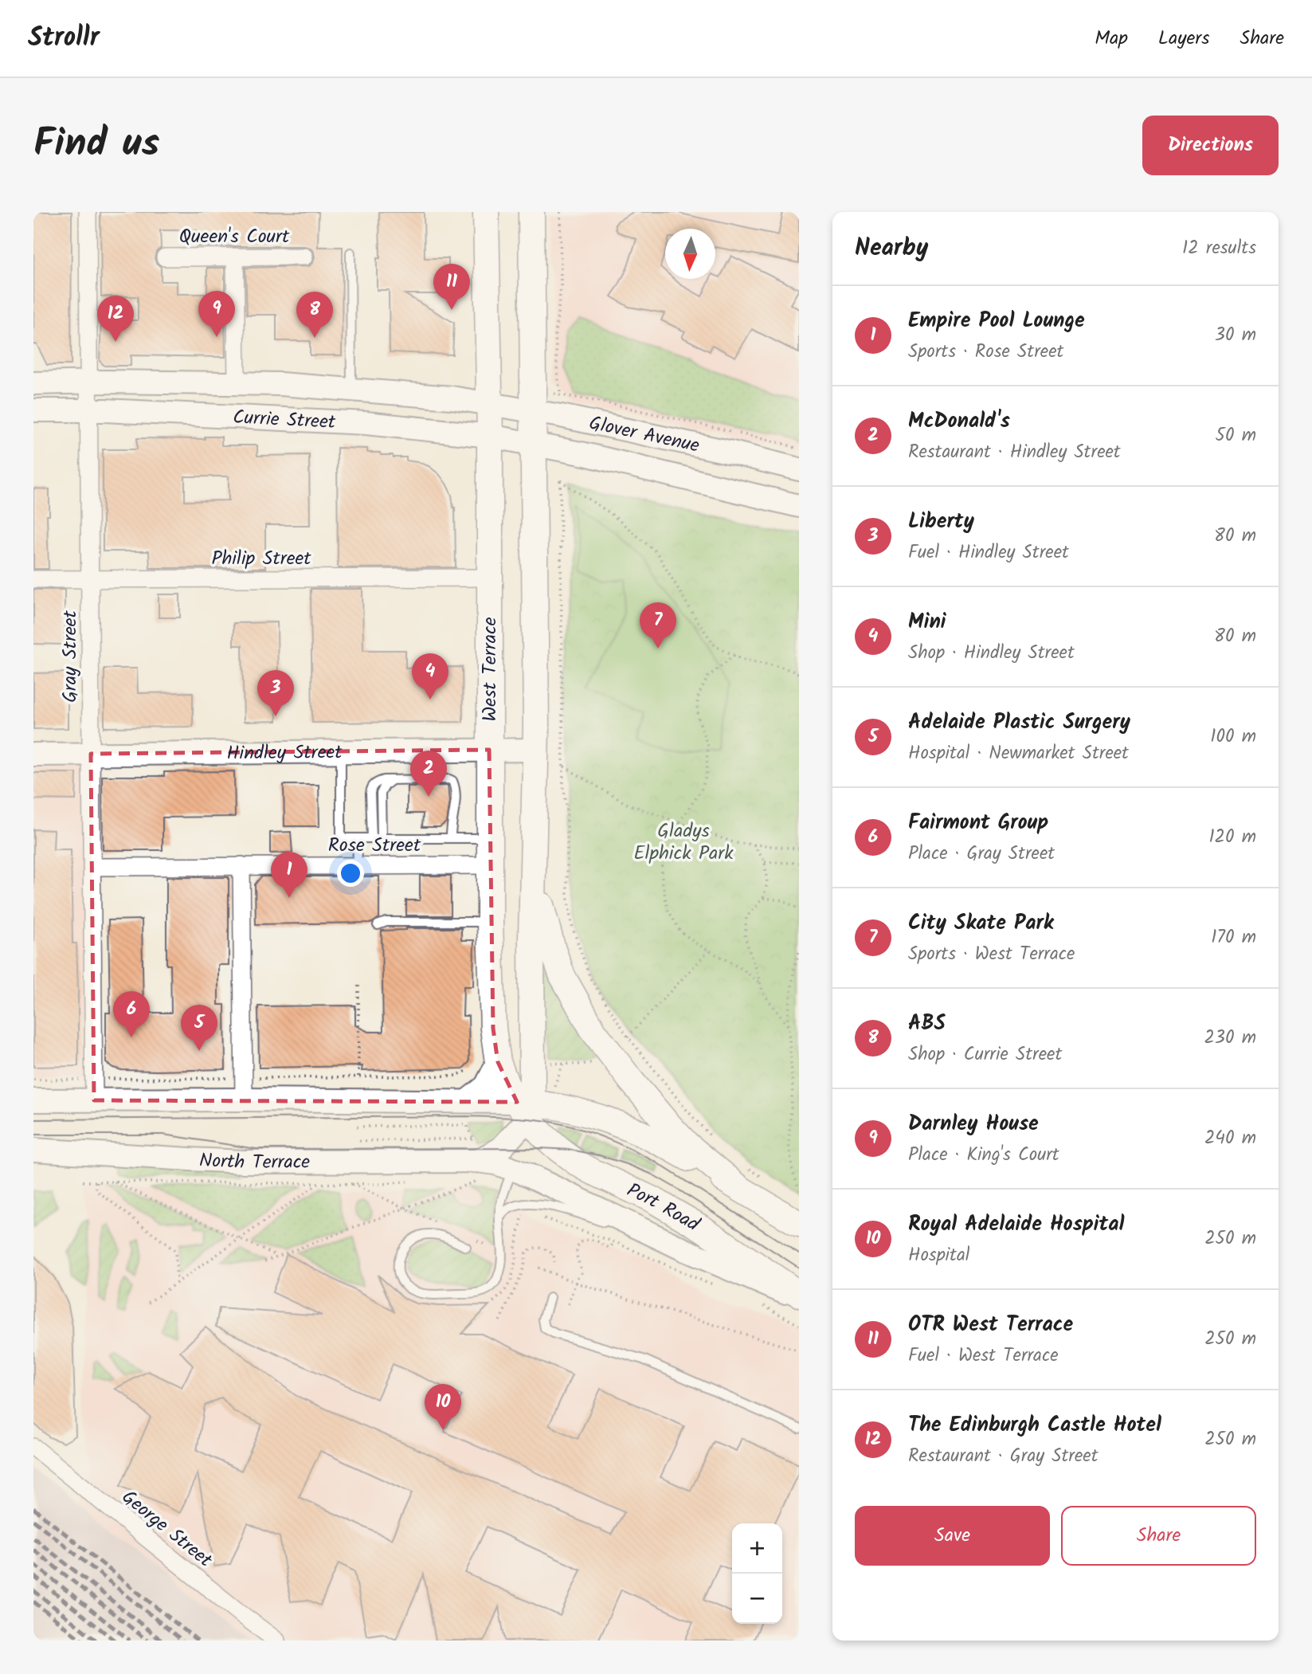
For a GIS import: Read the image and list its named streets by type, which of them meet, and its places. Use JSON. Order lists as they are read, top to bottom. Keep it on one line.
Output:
{"streets":{"main road":["Currie Street","Glover Avenue","West Terrace","Hindley Street","North Terrace","Port Road"],"street":["Queen's Court","Philip Street","Gray Street","Rose Street","George Street"]},"crossings":[["Currie Street","Glover Avenue"],["Currie Street","Gray Street"],["Currie Street","West Terrace"],["Glover Avenue","West Terrace"],["Philip Street","Gray Street"],["Philip Street","West Terrace"],["Gray Street","Hindley Street"],["Gray Street","Rose Street"],["West Terrace","Hindley Street"],["West Terrace","Rose Street"],["West Terrace","North Terrace"],["West Terrace","Port Road"],["North Terrace","Port Road"]],"parks":["Gladys Elphick Park"],"north":"bottom","page":{"header":"Strollr","nav":["Map","Layers","Share"],"title":"Find us","buttons":["Directions",["Save","Share"]],"heading":["Nearby","12 results"],"pins":["11","9","8","12","7","4","3","2","1","6","5","10"],"list":[{"mark":"1","name":"Empire Pool Lounge","note":"Sports · Rose Street","value":"30 m"},{"mark":"2","name":"McDonald's","note":"Restaurant · Hindley Street","value":"50 m"},{"mark":"3","name":"Liberty","note":"Fuel · Hindley Street","value":"80 m"},{"mark":"4","name":"Mini","note":"Shop · Hindley Street","value":"80 m"},{"mark":"5","name":"Adelaide Plastic Surgery","note":"Hospital · Newmarket Street","value":"100 m"},{"mark":"6","name":"Fairmont Group","note":"Place · Gray Street","value":"120 m"},{"mark":"7","name":"City Skate Park","note":"Sports · West Terrace","value":"170 m"},{"mark":"8","name":"ABS","note":"Shop · Currie Street","value":"230 m"},{"mark":"9","name":"Darnley House","note":"Place · King's Court","value":"240 m"},{"mark":"10","name":"Royal Adelaide Hospital","note":"Hospital","value":"250 m"},{"mark":"11","name":"OTR West Terrace","note":"Fuel · West Terrace","value":"250 m"},{"mark":"12","name":"The Edinburgh Castle Hotel","note":"Restaurant · Gray Street","value":"250 m"}],"map_buttons":["+","−"]}}
